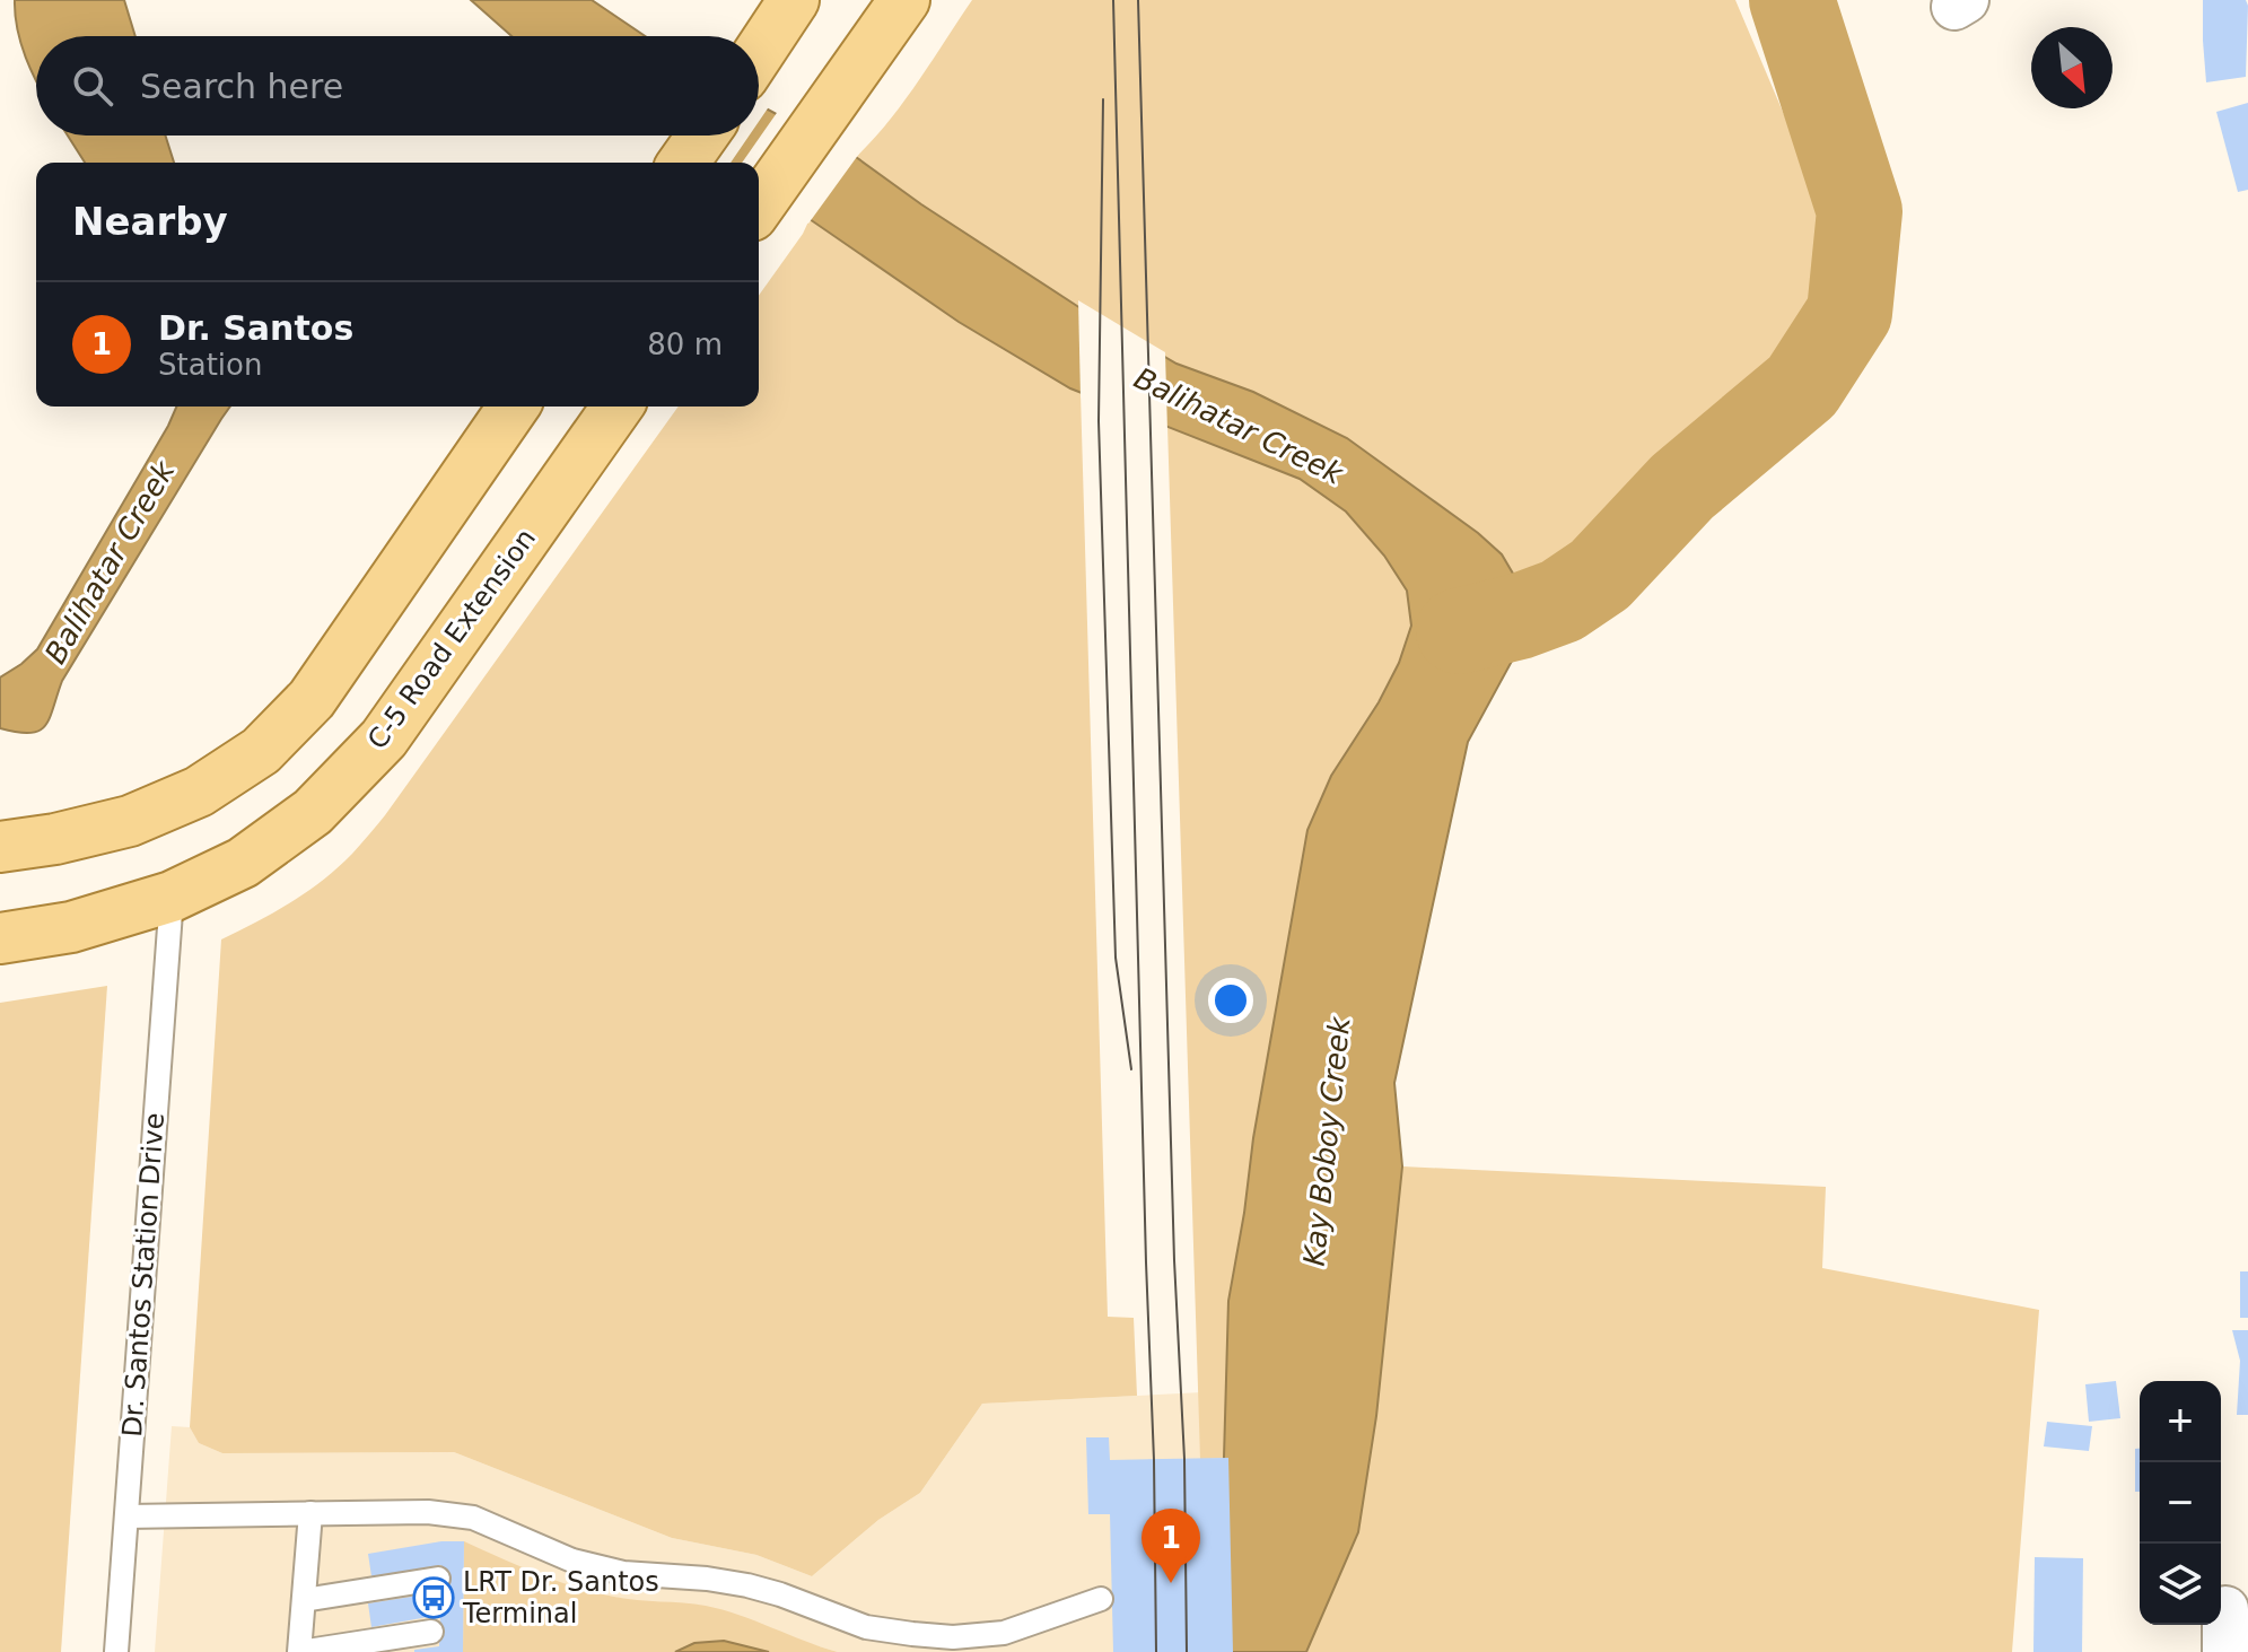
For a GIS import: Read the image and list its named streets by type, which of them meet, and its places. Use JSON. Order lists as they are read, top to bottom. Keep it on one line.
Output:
{"streets":{"main road":["C-5 Road Extension"],"lane":["Dr. Santos Station Drive"]},"crossings":[["C-5 Road Extension","Dr. Santos Station Drive"]],"water":["Balihatar Creek","Kay Boboy Creek"],"places":{"bus stop":["LRT Dr. Santos Terminal"]},"north":"bottom right","page":{"search":"Search here","heading":"Nearby","list":[{"mark":"1","name":"Dr. Santos","note":"Station","value":"80 m"}],"map_buttons":["+","−"],"pins":"1"}}
